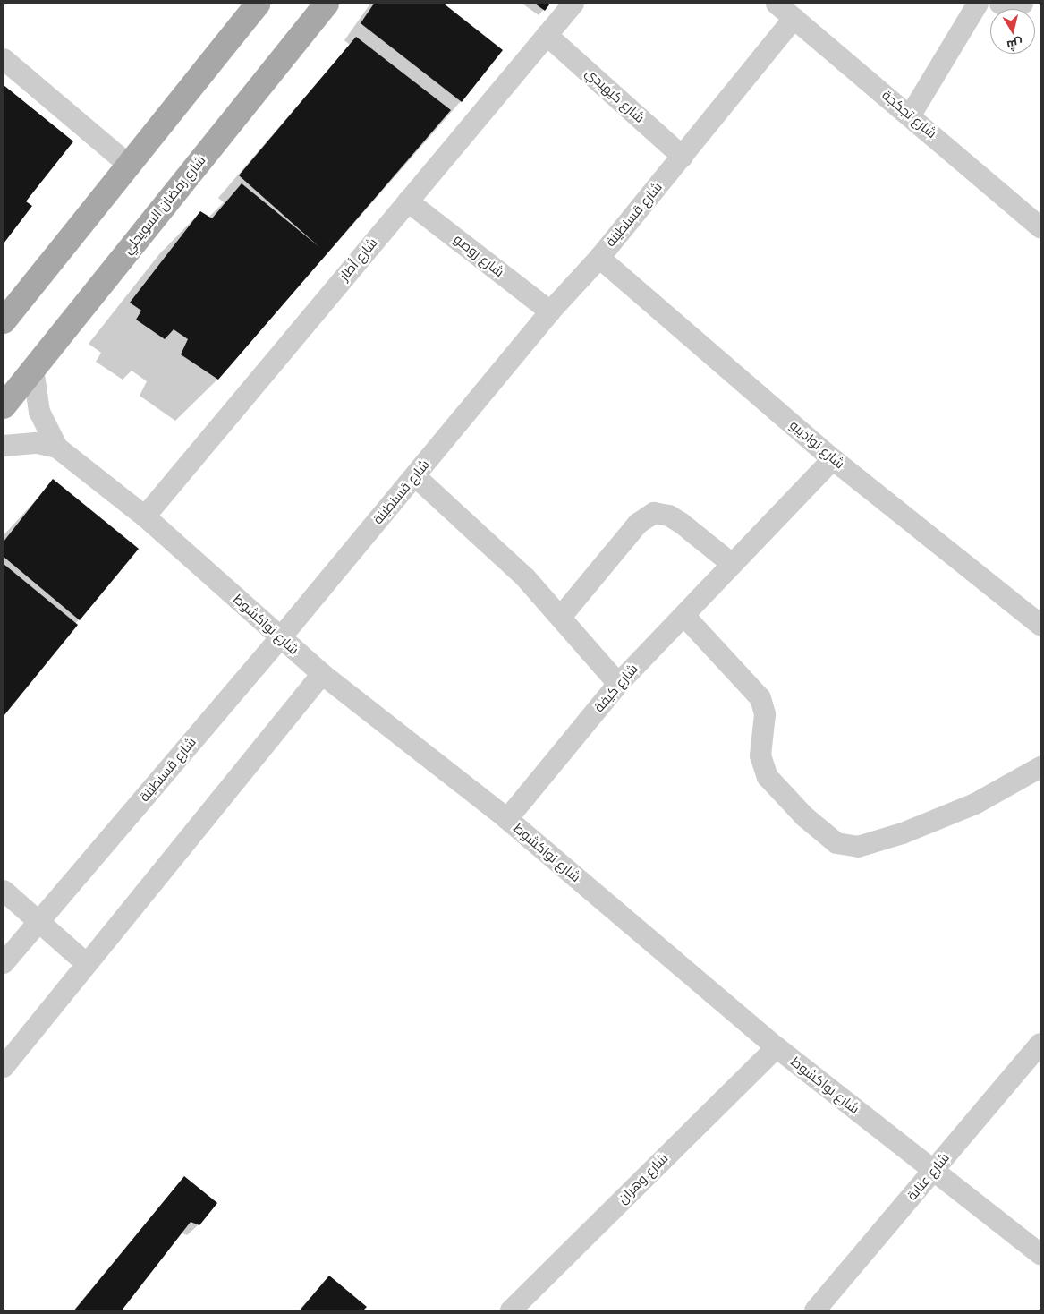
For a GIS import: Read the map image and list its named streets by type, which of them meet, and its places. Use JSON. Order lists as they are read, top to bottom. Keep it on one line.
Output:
{"streets":{"main road":["شارع رمضان السويحلي"],"street":["شارع كيهيدي","شارع تجكجة","شارع قسنطينة","شارع روصو","شارع أطار","شارع نواذيبو","شارع نواكشوط","شارع كيفة","شارع عنابة","شارع وهران"]},"crossings":[["شارع كيهيدي","شارع قسنطينة"],["شارع كيهيدي","شارع أطار"],["شارع تجكجة","شارع قسنطينة"],["شارع قسنطينة","شارع روصو"],["شارع قسنطينة","شارع نواذيبو"],["شارع قسنطينة","شارع نواكشوط"],["شارع روصو","شارع أطار"],["شارع أطار","شارع نواكشوط"],["شارع نواذيبو","شارع كيفة"],["شارع نواكشوط","شارع كيفة"],["شارع نواكشوط","شارع عنابة"],["شارع نواكشوط","شارع وهران"]],"north":"bottom"}
